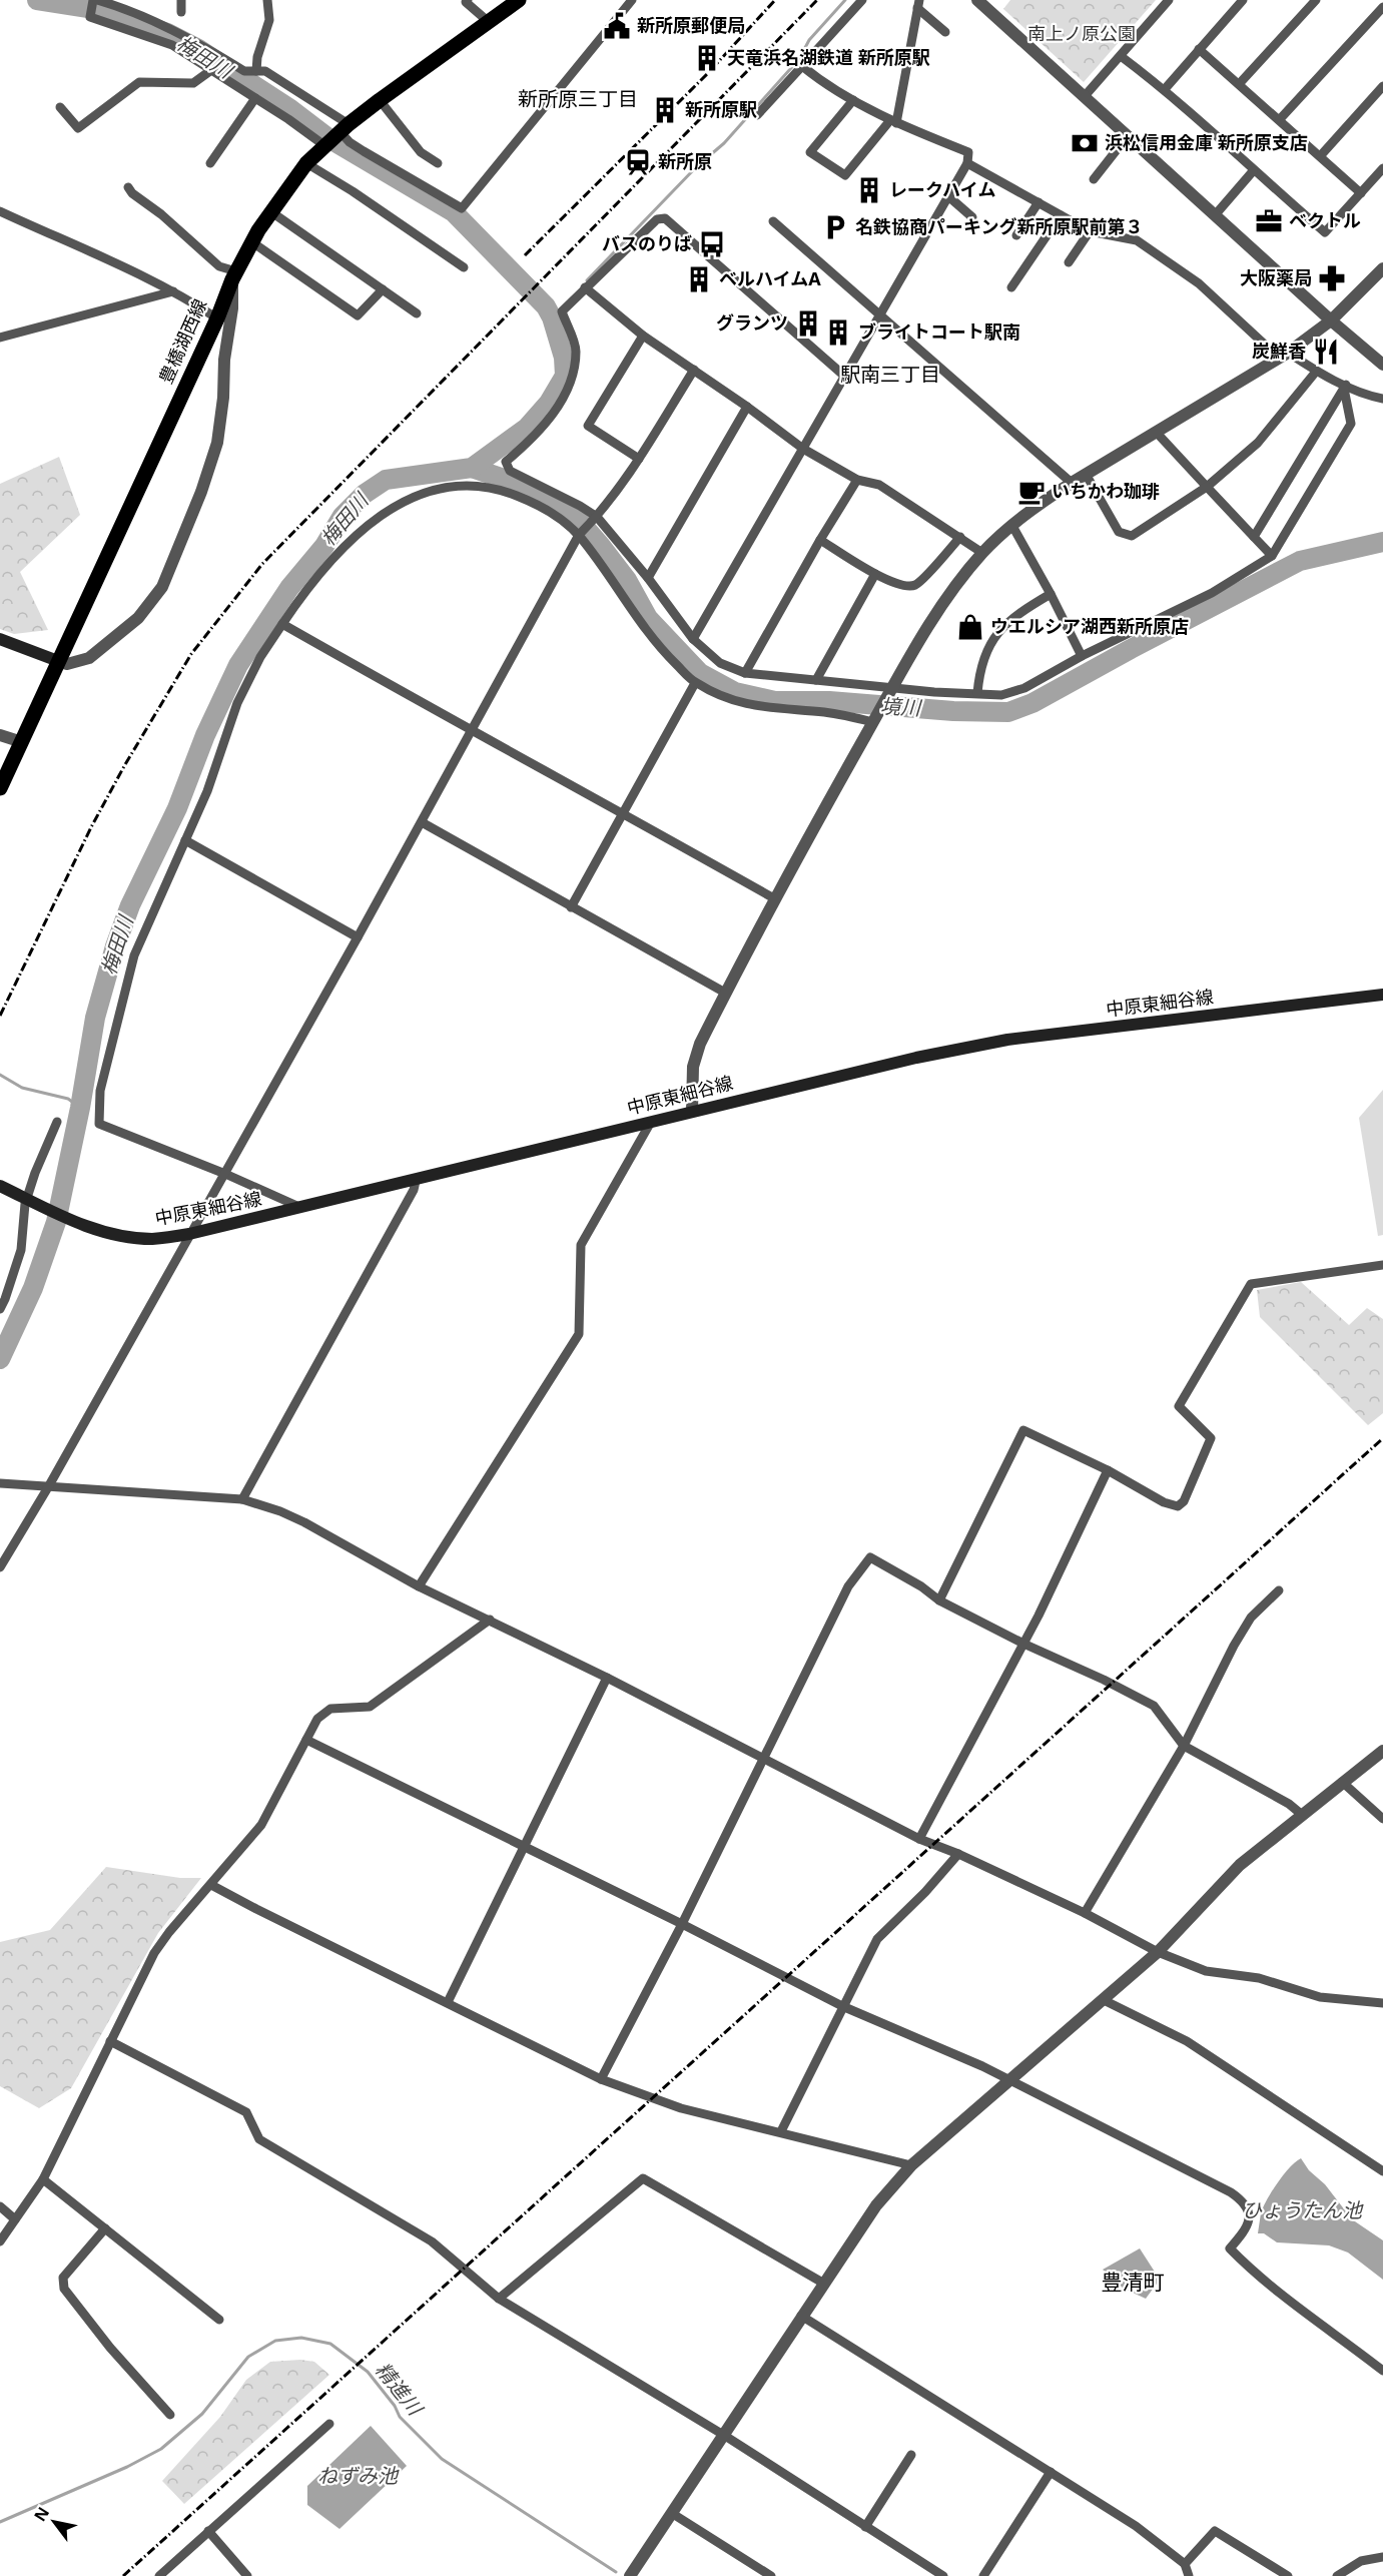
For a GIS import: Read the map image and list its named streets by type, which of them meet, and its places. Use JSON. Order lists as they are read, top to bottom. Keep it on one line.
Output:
{"streets":{"main road":["豊橋湖西線","中原東細谷線"]},"districts":["新所原三丁目","駅南三丁目","豊清町"],"water":["梅田川","境川","ひょうたん池","精進川","ねずみ池"],"parks":["南上ノ原公園"],"places":{"public building":["新所原郵便局"],"building":["天竜浜名湖鉄道 新所原駅","新所原駅","レークハイム","ベルハイムA","グランツ","ブライトコート駅南"],"bank":["浜松信用金庫 新所原支店"],"station":["新所原"],"office":["ベクトル"],"parking":["名鉄協商パーキング新所原駅前第３"],"bus stop":["バスのりば"],"pharmacy":["大阪薬局"],"restaurant":["炭鮮香"],"cafe":["いちかわ珈琲"],"shop":["ウエルシア湖西新所原店"]},"north":"top left"}
